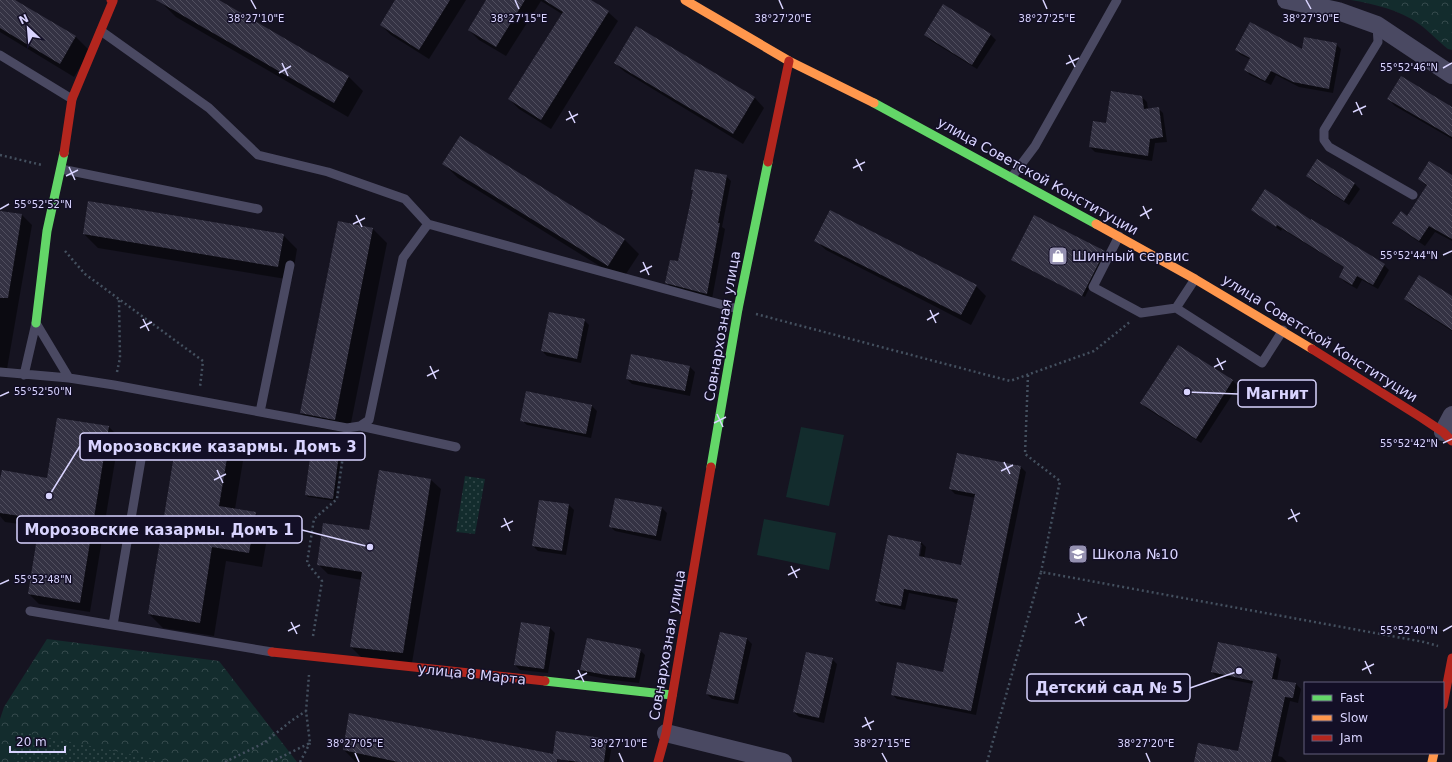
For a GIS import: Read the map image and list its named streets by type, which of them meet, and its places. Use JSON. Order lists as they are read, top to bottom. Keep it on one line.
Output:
{"streets":{"street":["улица Советской Конституции","Совнархозная улица","улица 8 Марта"]},"crossings":[["улица Советской Конституции","Совнархозная улица"],["Совнархозная улица","улица 8 Марта"]],"places":{"shop":["Шинный сервис"],"other":["Магнит","Морозовские казармы. Домъ 3","Морозовские казармы. Домъ 1","Детский сад № 5"],"school or university":["Школа №10"]},"legend":["Fast","Slow","Jam"],"scale_bar":"20 m","north":"top left","coordinates":["38°27'30\"E","38°27'10\"E","38°27'15\"E","38°27'20\"E","38°27'25\"E","55°52'46\"N","55°52'52\"N","55°52'44\"N","55°52'50\"N","55°52'42\"N","55°52'48\"N","55°52'40\"N","38°27'05\"E"]}
